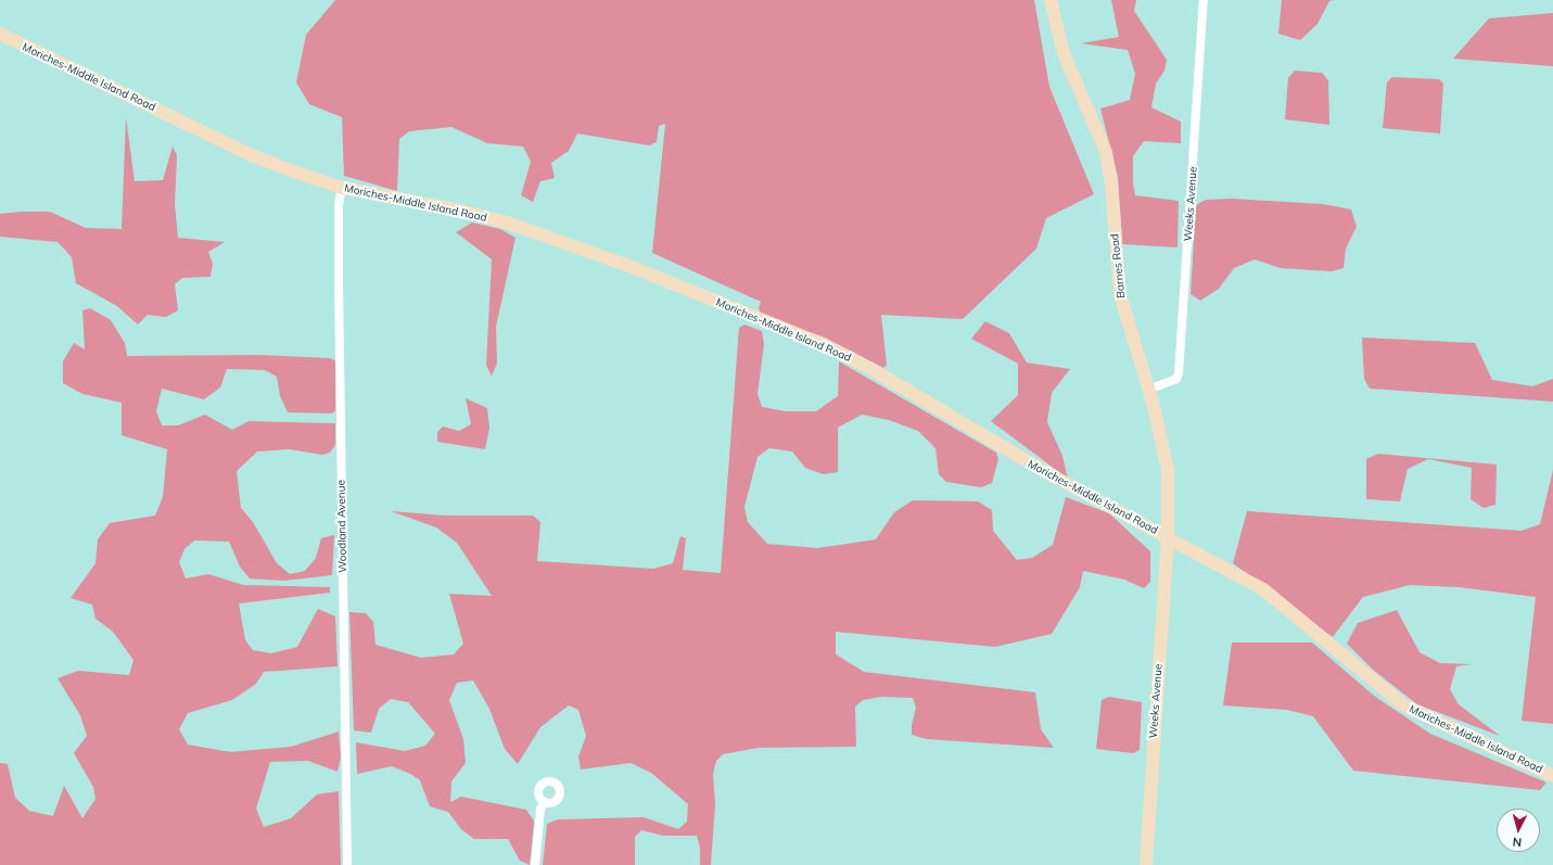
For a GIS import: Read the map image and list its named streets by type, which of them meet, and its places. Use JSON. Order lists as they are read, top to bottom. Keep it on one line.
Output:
{"streets":{"main road":["Moriches-Middle Island Road","Weeks Avenue","Barnes Road"],"street":["Woodland Avenue"]},"crossings":[["Moriches-Middle Island Road","Weeks Avenue"],["Moriches-Middle Island Road","Barnes Road"],["Moriches-Middle Island Road","Woodland Avenue"],["Weeks Avenue","Barnes Road"]],"north":"bottom"}
